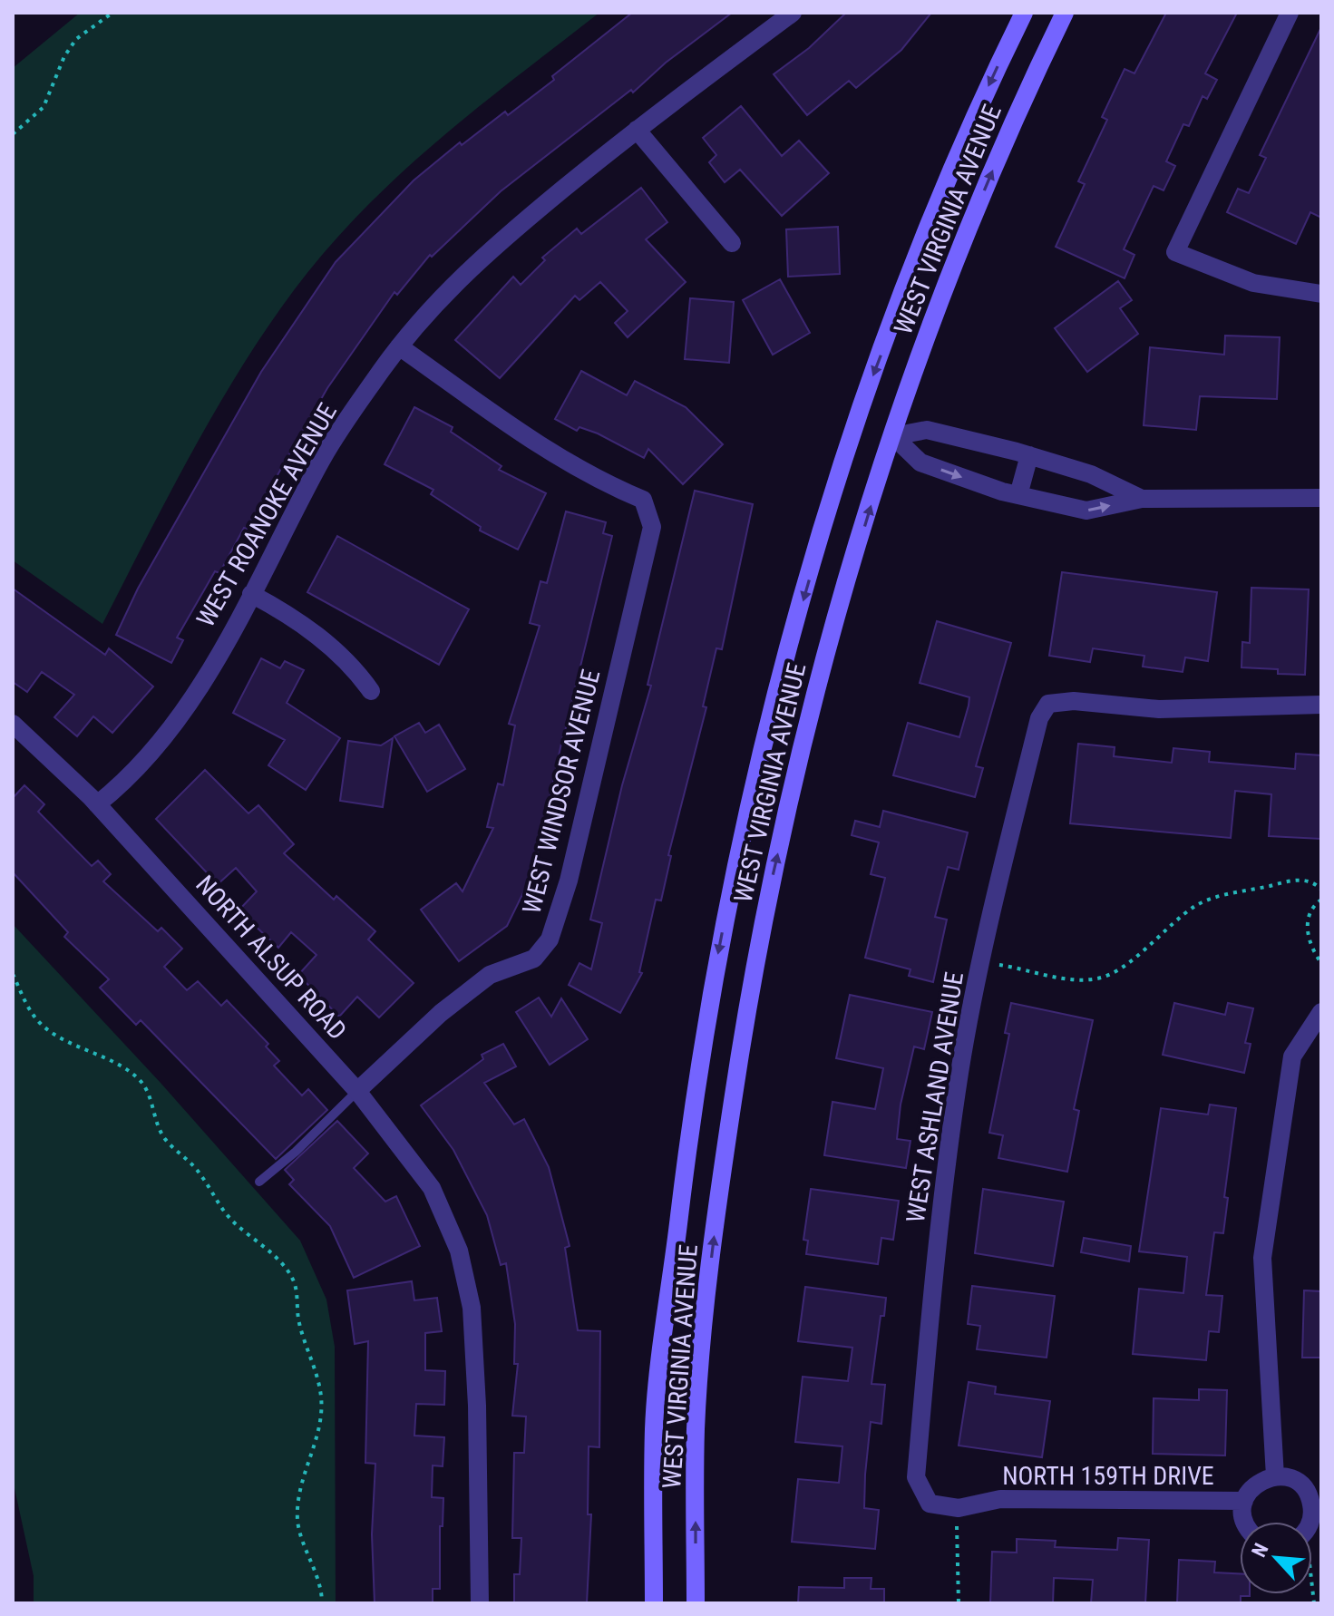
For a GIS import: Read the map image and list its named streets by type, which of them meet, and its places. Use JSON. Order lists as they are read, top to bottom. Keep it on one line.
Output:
{"streets":{"main road":["WEST VIRGINIA AVENUE"],"street":["WEST ROANOKE AVENUE","WEST WINDSOR AVENUE","NORTH ALSUP ROAD","WEST ASHLAND AVENUE","NORTH 159TH DRIVE"]},"crossings":[["WEST ROANOKE AVENUE","WEST WINDSOR AVENUE"],["WEST ROANOKE AVENUE","NORTH ALSUP ROAD"],["WEST WINDSOR AVENUE","NORTH ALSUP ROAD"],["WEST ASHLAND AVENUE","NORTH 159TH DRIVE"]],"north":"top left"}
